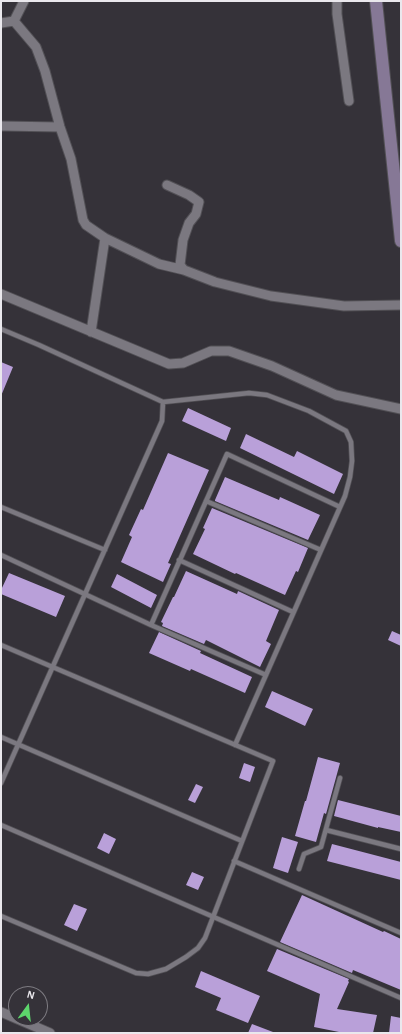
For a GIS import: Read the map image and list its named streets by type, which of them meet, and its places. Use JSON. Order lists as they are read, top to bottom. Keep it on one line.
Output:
{"north":"top"}
